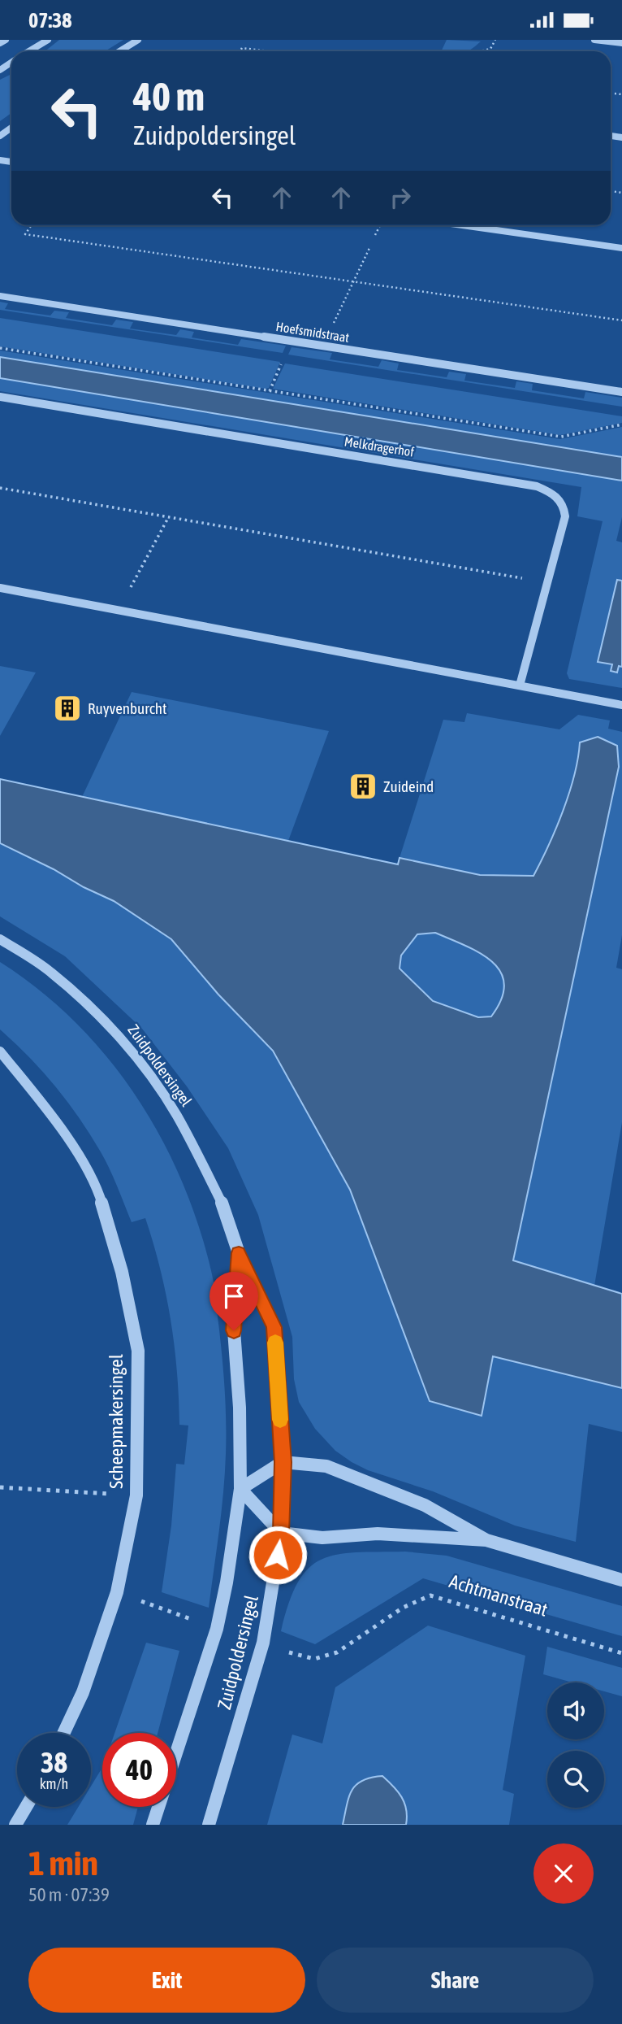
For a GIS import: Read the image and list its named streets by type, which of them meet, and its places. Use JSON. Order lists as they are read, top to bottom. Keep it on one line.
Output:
{"streets":{"street":["Hoefsmidstraat","Melkdragerhof","Zuidpoldersingel","Scheepmakersingel"],"path":["Achtmanstraat"]},"crossings":[["Zuidpoldersingel","Achtmanstraat"]],"places":{"building":["Ruyvenburcht","Zuideind"]},"page":{"status":"07:38","turn":["40 m","Zuidpoldersingel"],"speed":"38 km/h","limit":"40","heading":["1 min","50 m · 07:39"],"buttons":["Exit","Share"]}}
